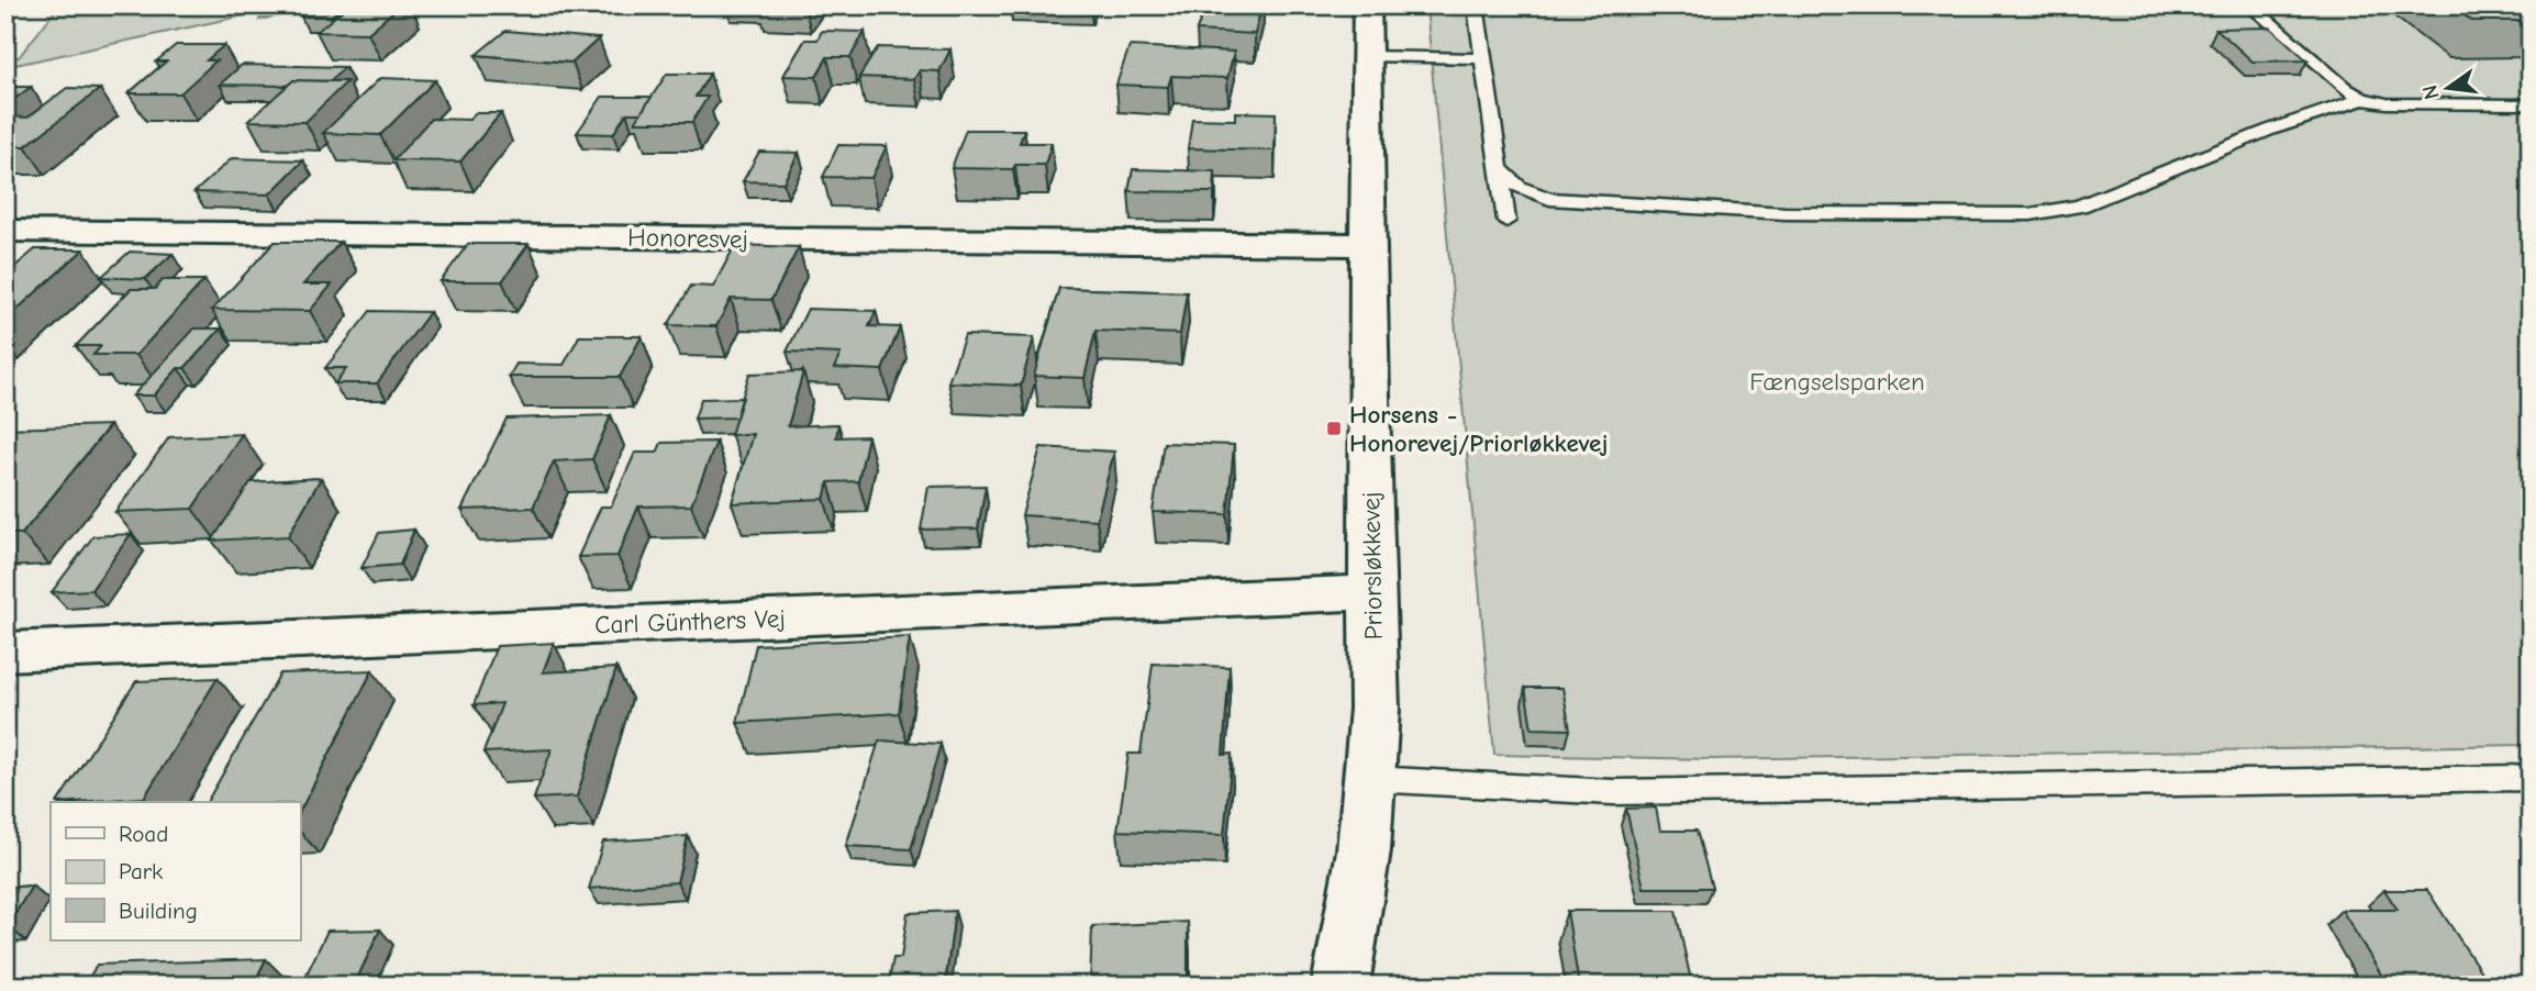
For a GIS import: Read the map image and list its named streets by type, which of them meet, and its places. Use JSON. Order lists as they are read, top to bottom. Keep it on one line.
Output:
{"streets":{"street":["Honoresvej","Priorsløkkevej","Carl Günthers Vej"]},"crossings":[["Honoresvej","Priorsløkkevej"],["Priorsløkkevej","Carl Günthers Vej"]],"parks":["Fængselsparken"],"places":{"transit":["Horsens - Honorevej/Priorløkkevej"]},"legend":["Road","Park","Building"],"north":"left"}
